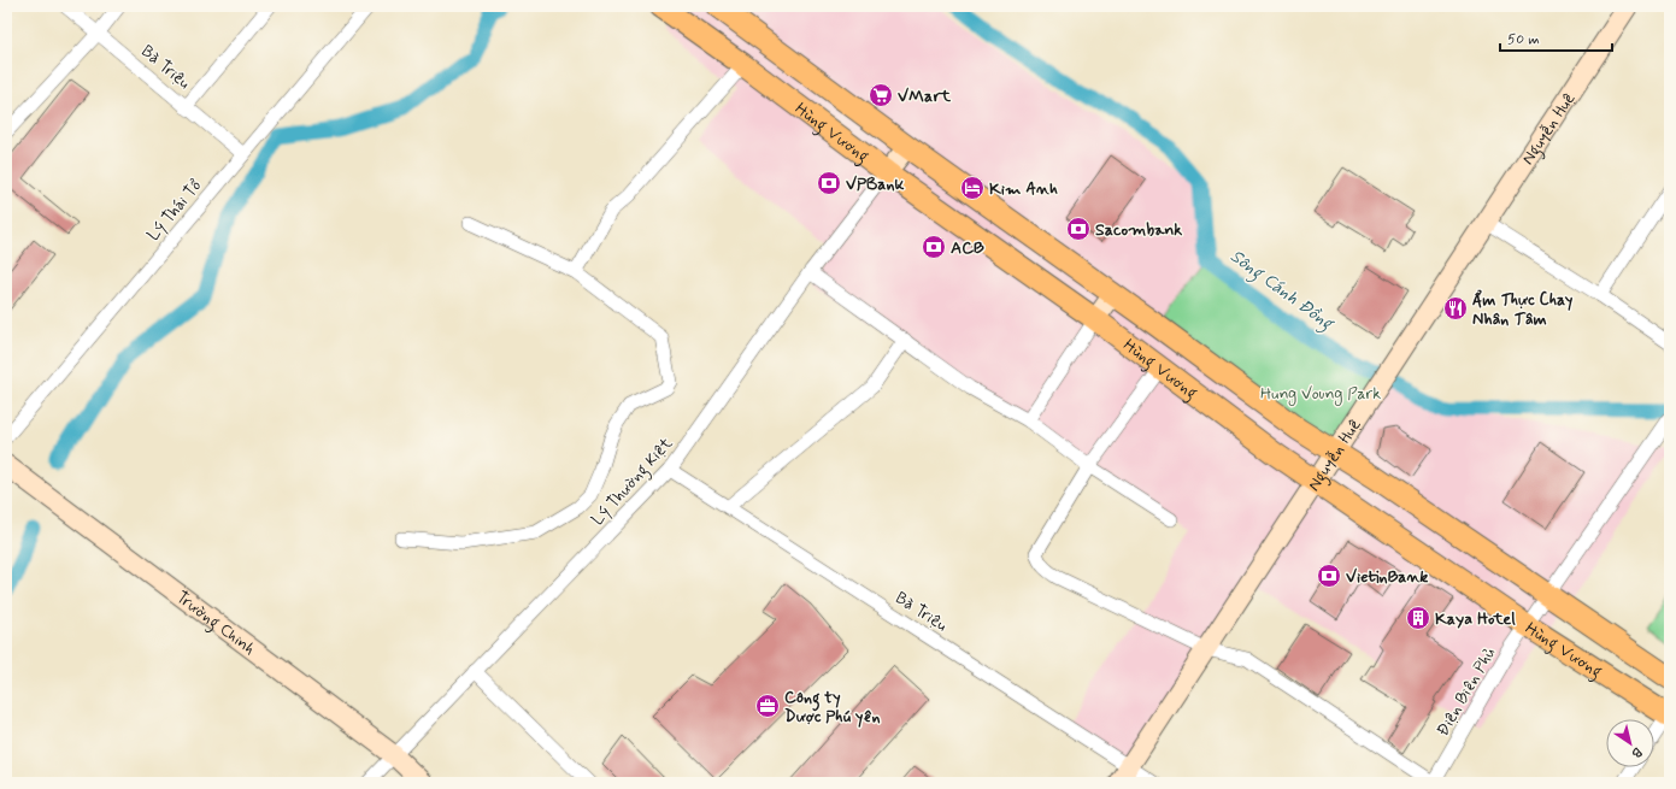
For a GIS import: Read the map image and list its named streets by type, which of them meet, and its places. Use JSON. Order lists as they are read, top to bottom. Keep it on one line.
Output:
{"streets":{"main road":["Nguyễn Huệ","Hùng Vương","Trường Chinh"],"street":["Bà Triệu","Lý Thái Tổ","Lý Thường Kiệt","Điện Biên Phủ"]},"crossings":[["Bà Triệu","Nguyễn Huệ"],["Bà Triệu","Lý Thái Tổ"],["Bà Triệu","Lý Thường Kiệt"],["Nguyễn Huệ","Hùng Vương"],["Hùng Vương","Lý Thường Kiệt"],["Hùng Vương","Điện Biên Phủ"],["Lý Thường Kiệt","Trường Chinh"]],"water":["Sông Cánh Đồng"],"parks":["Hung Voung Park"],"places":{"supermarket":["VMart"],"bank":["VPBank","Sacombank","ACB","VietinBank"],"hotel":["Kim Anh"],"restaurant":["Ẩm Thực Chay Nhân Tâm"],"building":["Kaya Hotel"],"office":["Công ty Dược Phú yên"]},"scale_bar":"50 m","north":"bottom right"}
